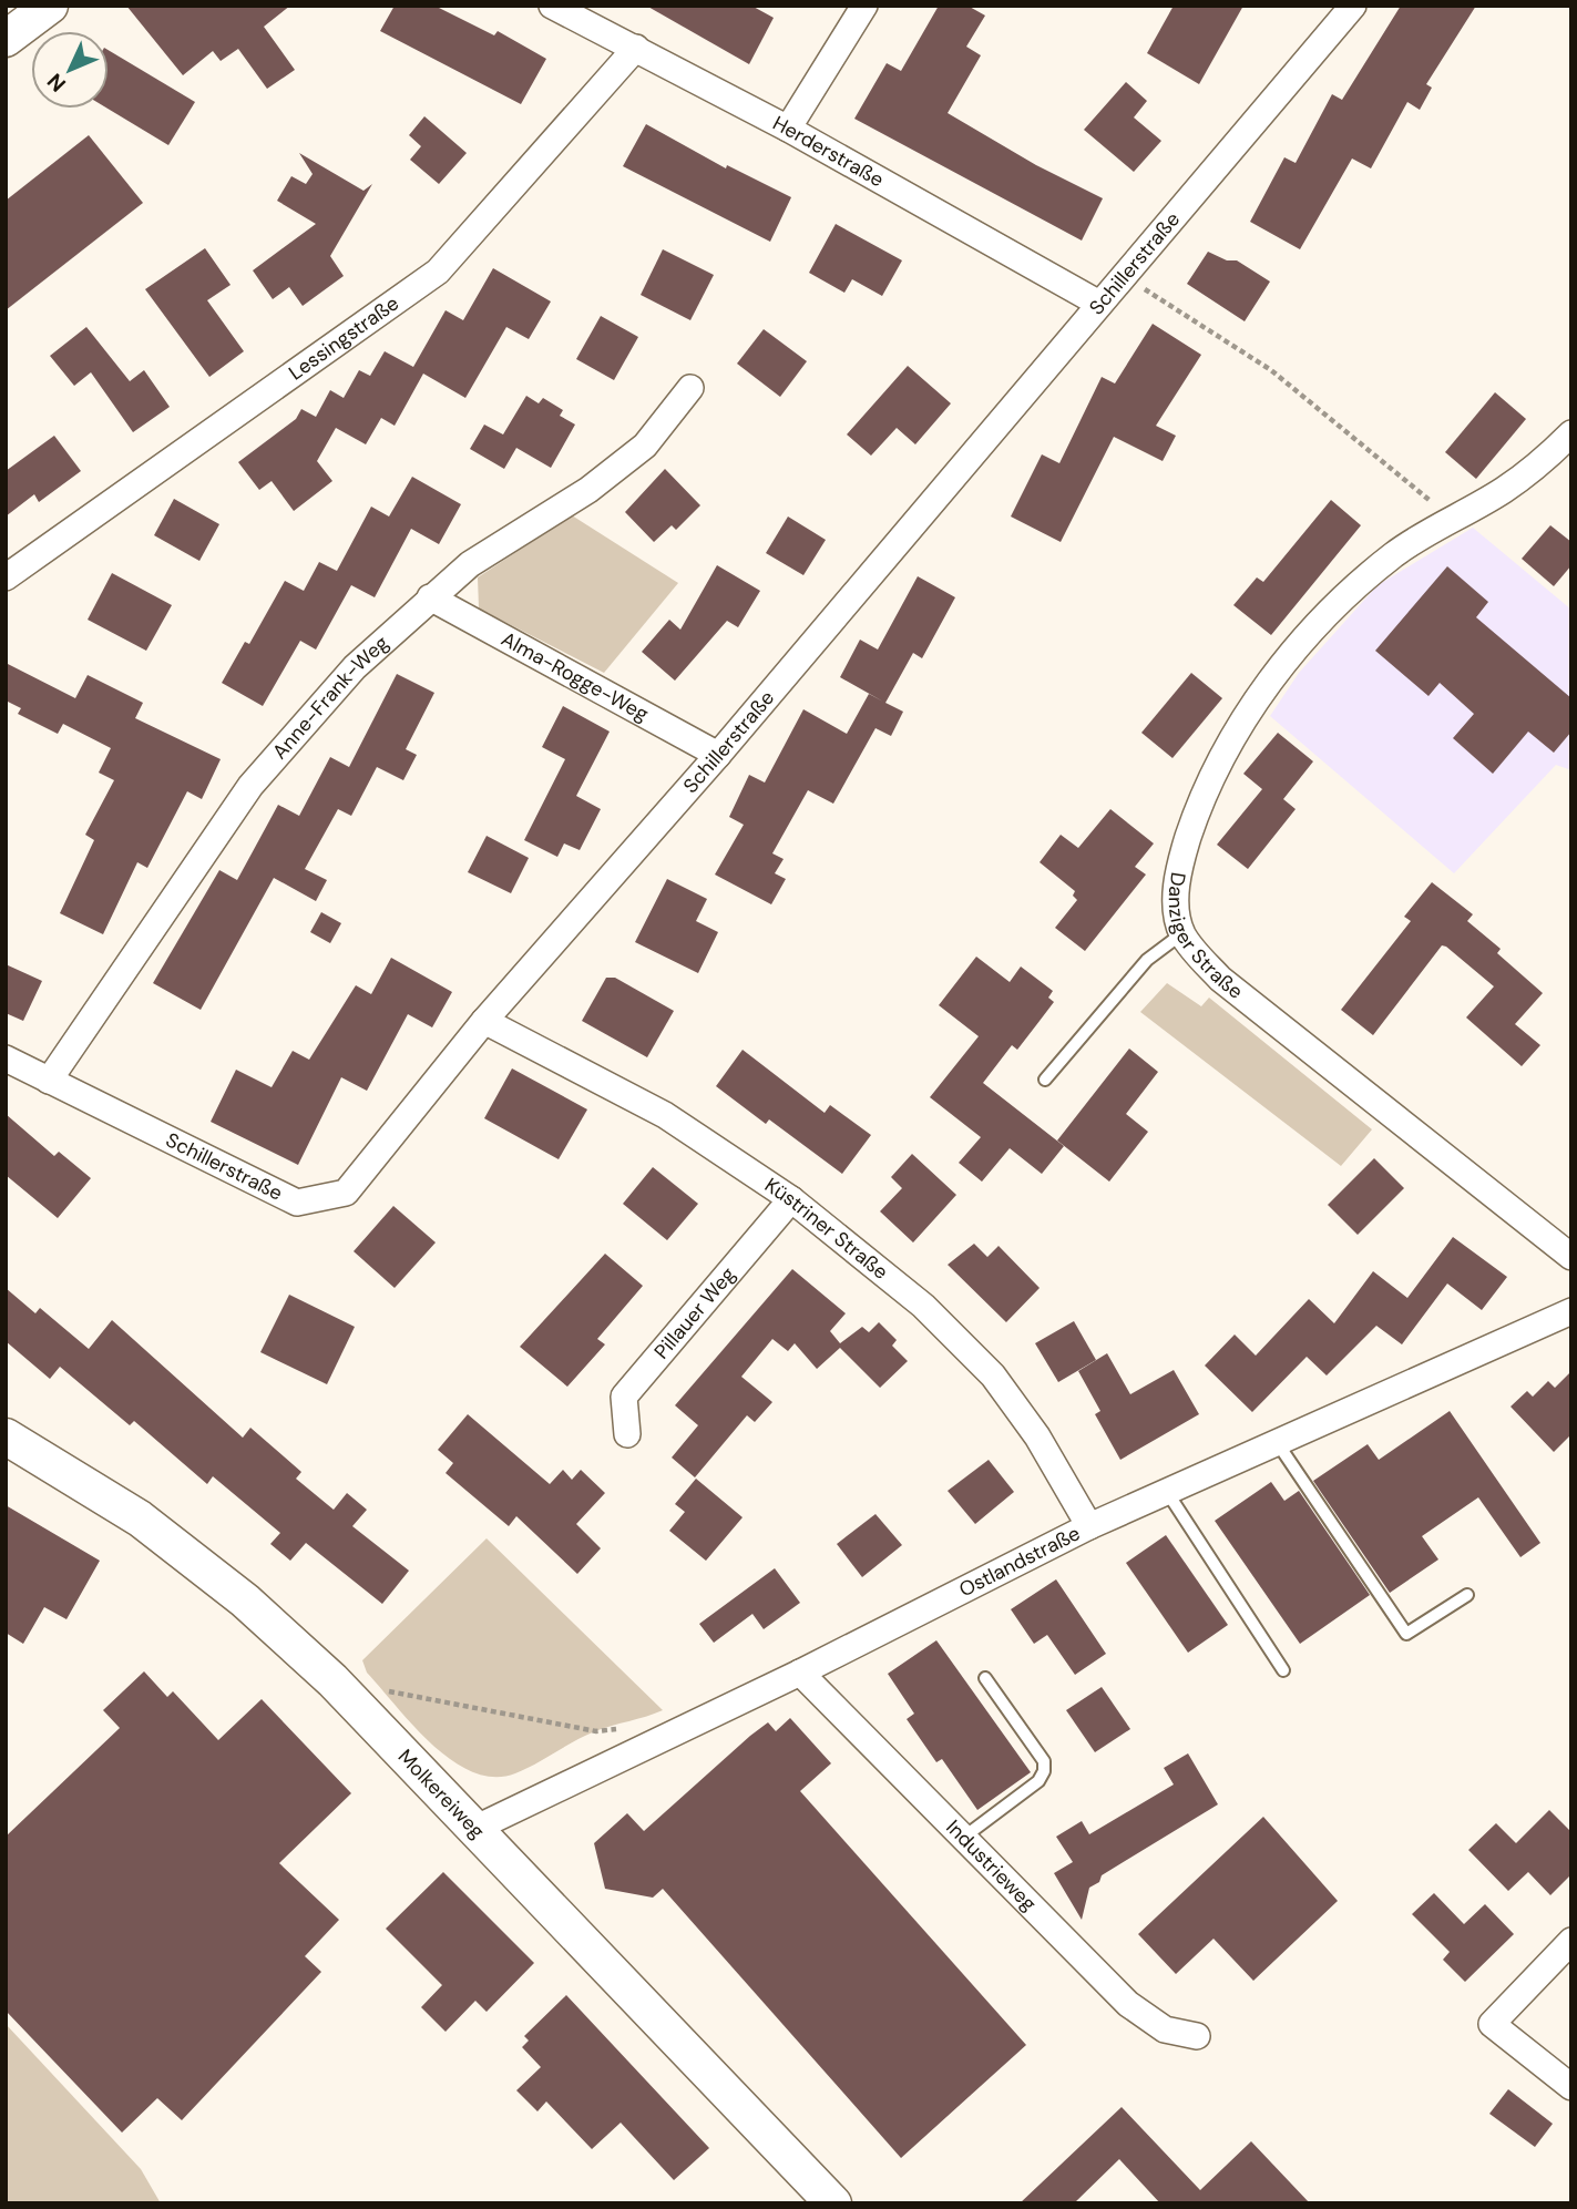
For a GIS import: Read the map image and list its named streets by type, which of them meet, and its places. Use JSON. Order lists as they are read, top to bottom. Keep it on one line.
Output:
{"streets":{"main road":["Molkereiweg"],"street":["Herderstraße","Schillerstraße","Lessingstraße","Alma-Rogge-Weg","Anne-Frank-Weg","Danziger Straße","Küstriner Straße","Pillauer Weg","Ostlandstraße","Industrieweg"]},"crossings":[["Herderstraße","Schillerstraße"],["Herderstraße","Lessingstraße"],["Schillerstraße","Alma-Rogge-Weg"],["Schillerstraße","Anne-Frank-Weg"],["Schillerstraße","Küstriner Straße"],["Alma-Rogge-Weg","Anne-Frank-Weg"],["Küstriner Straße","Pillauer Weg"],["Küstriner Straße","Ostlandstraße"],["Ostlandstraße","Molkereiweg"],["Ostlandstraße","Industrieweg"]],"north":"bottom left"}
